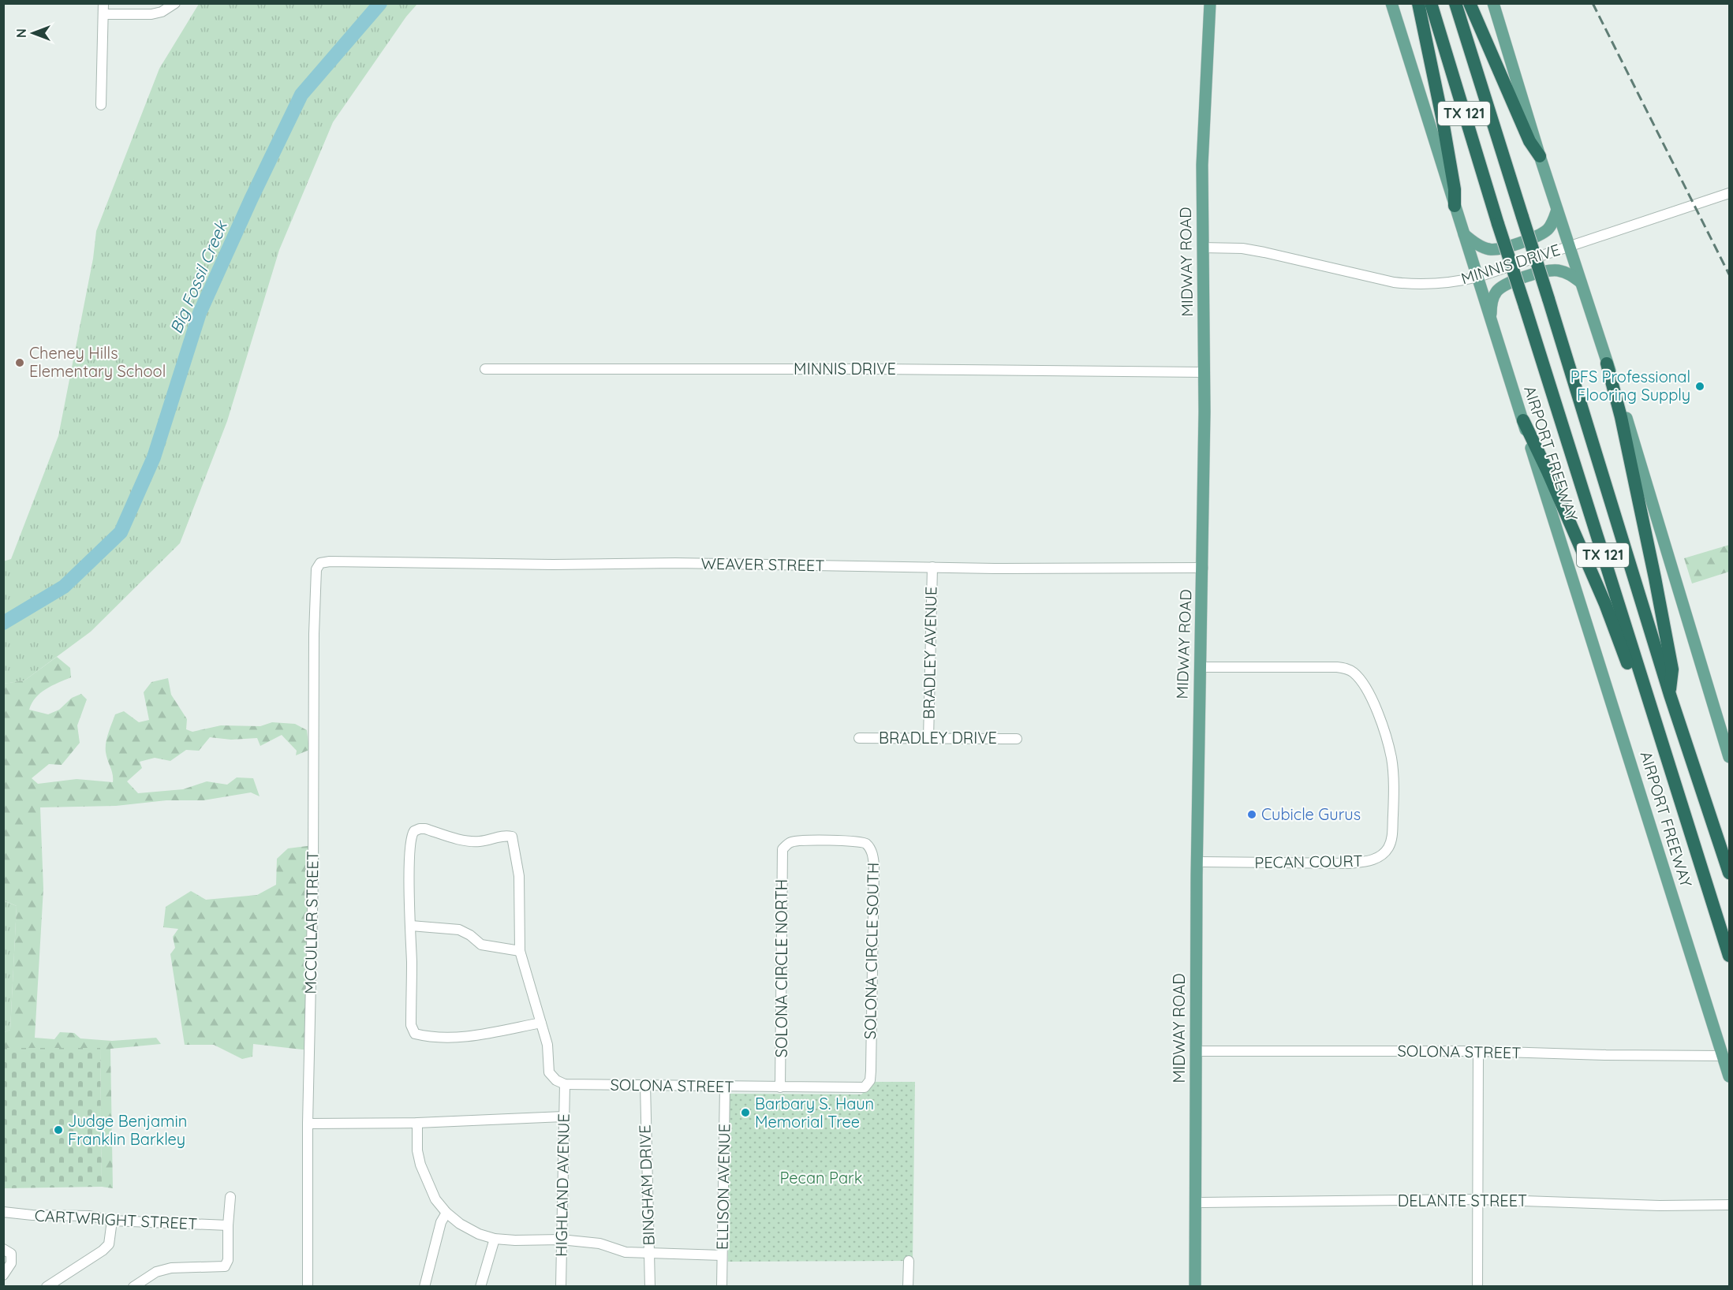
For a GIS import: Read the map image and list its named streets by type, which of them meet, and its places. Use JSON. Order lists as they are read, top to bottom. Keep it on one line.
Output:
{"streets":{"highway":["TX 121","AIRPORT FREEWAY"],"main road":["MIDWAY ROAD"],"street":["MINNIS DRIVE","WEAVER STREET","BRADLEY AVENUE","BRADLEY DRIVE","PECAN COURT","MCCULLAR STREET","SOLONA CIRCLE SOUTH","SOLONA CIRCLE NORTH","SOLONA STREET","HIGHLAND AVENUE","BINGHAM DRIVE","ELLISON AVENUE","DELANTE STREET","CARTWRIGHT STREET"]},"crossings":[["MIDWAY ROAD","MINNIS DRIVE"],["MIDWAY ROAD","WEAVER STREET"],["MIDWAY ROAD","PECAN COURT"],["MIDWAY ROAD","SOLONA STREET"],["MIDWAY ROAD","DELANTE STREET"],["MINNIS DRIVE","AIRPORT FREEWAY"],["AIRPORT FREEWAY","SOLONA STREET"],["WEAVER STREET","BRADLEY AVENUE"],["WEAVER STREET","MCCULLAR STREET"],["BRADLEY AVENUE","BRADLEY DRIVE"],["SOLONA CIRCLE SOUTH","SOLONA CIRCLE NORTH"],["SOLONA CIRCLE SOUTH","SOLONA STREET"],["SOLONA CIRCLE NORTH","SOLONA STREET"],["SOLONA STREET","HIGHLAND AVENUE"],["SOLONA STREET","BINGHAM DRIVE"],["SOLONA STREET","ELLISON AVENUE"]],"water":["Big Fossil Creek"],"parks":["Pecan Park"],"places":["Cheney Hills Elementary School","PFS Professional Flooring Supply","Cubicle Gurus","Barbary S. Haun Memorial Tree","Judge Benjamin Franklin Barkley"],"north":"left"}
